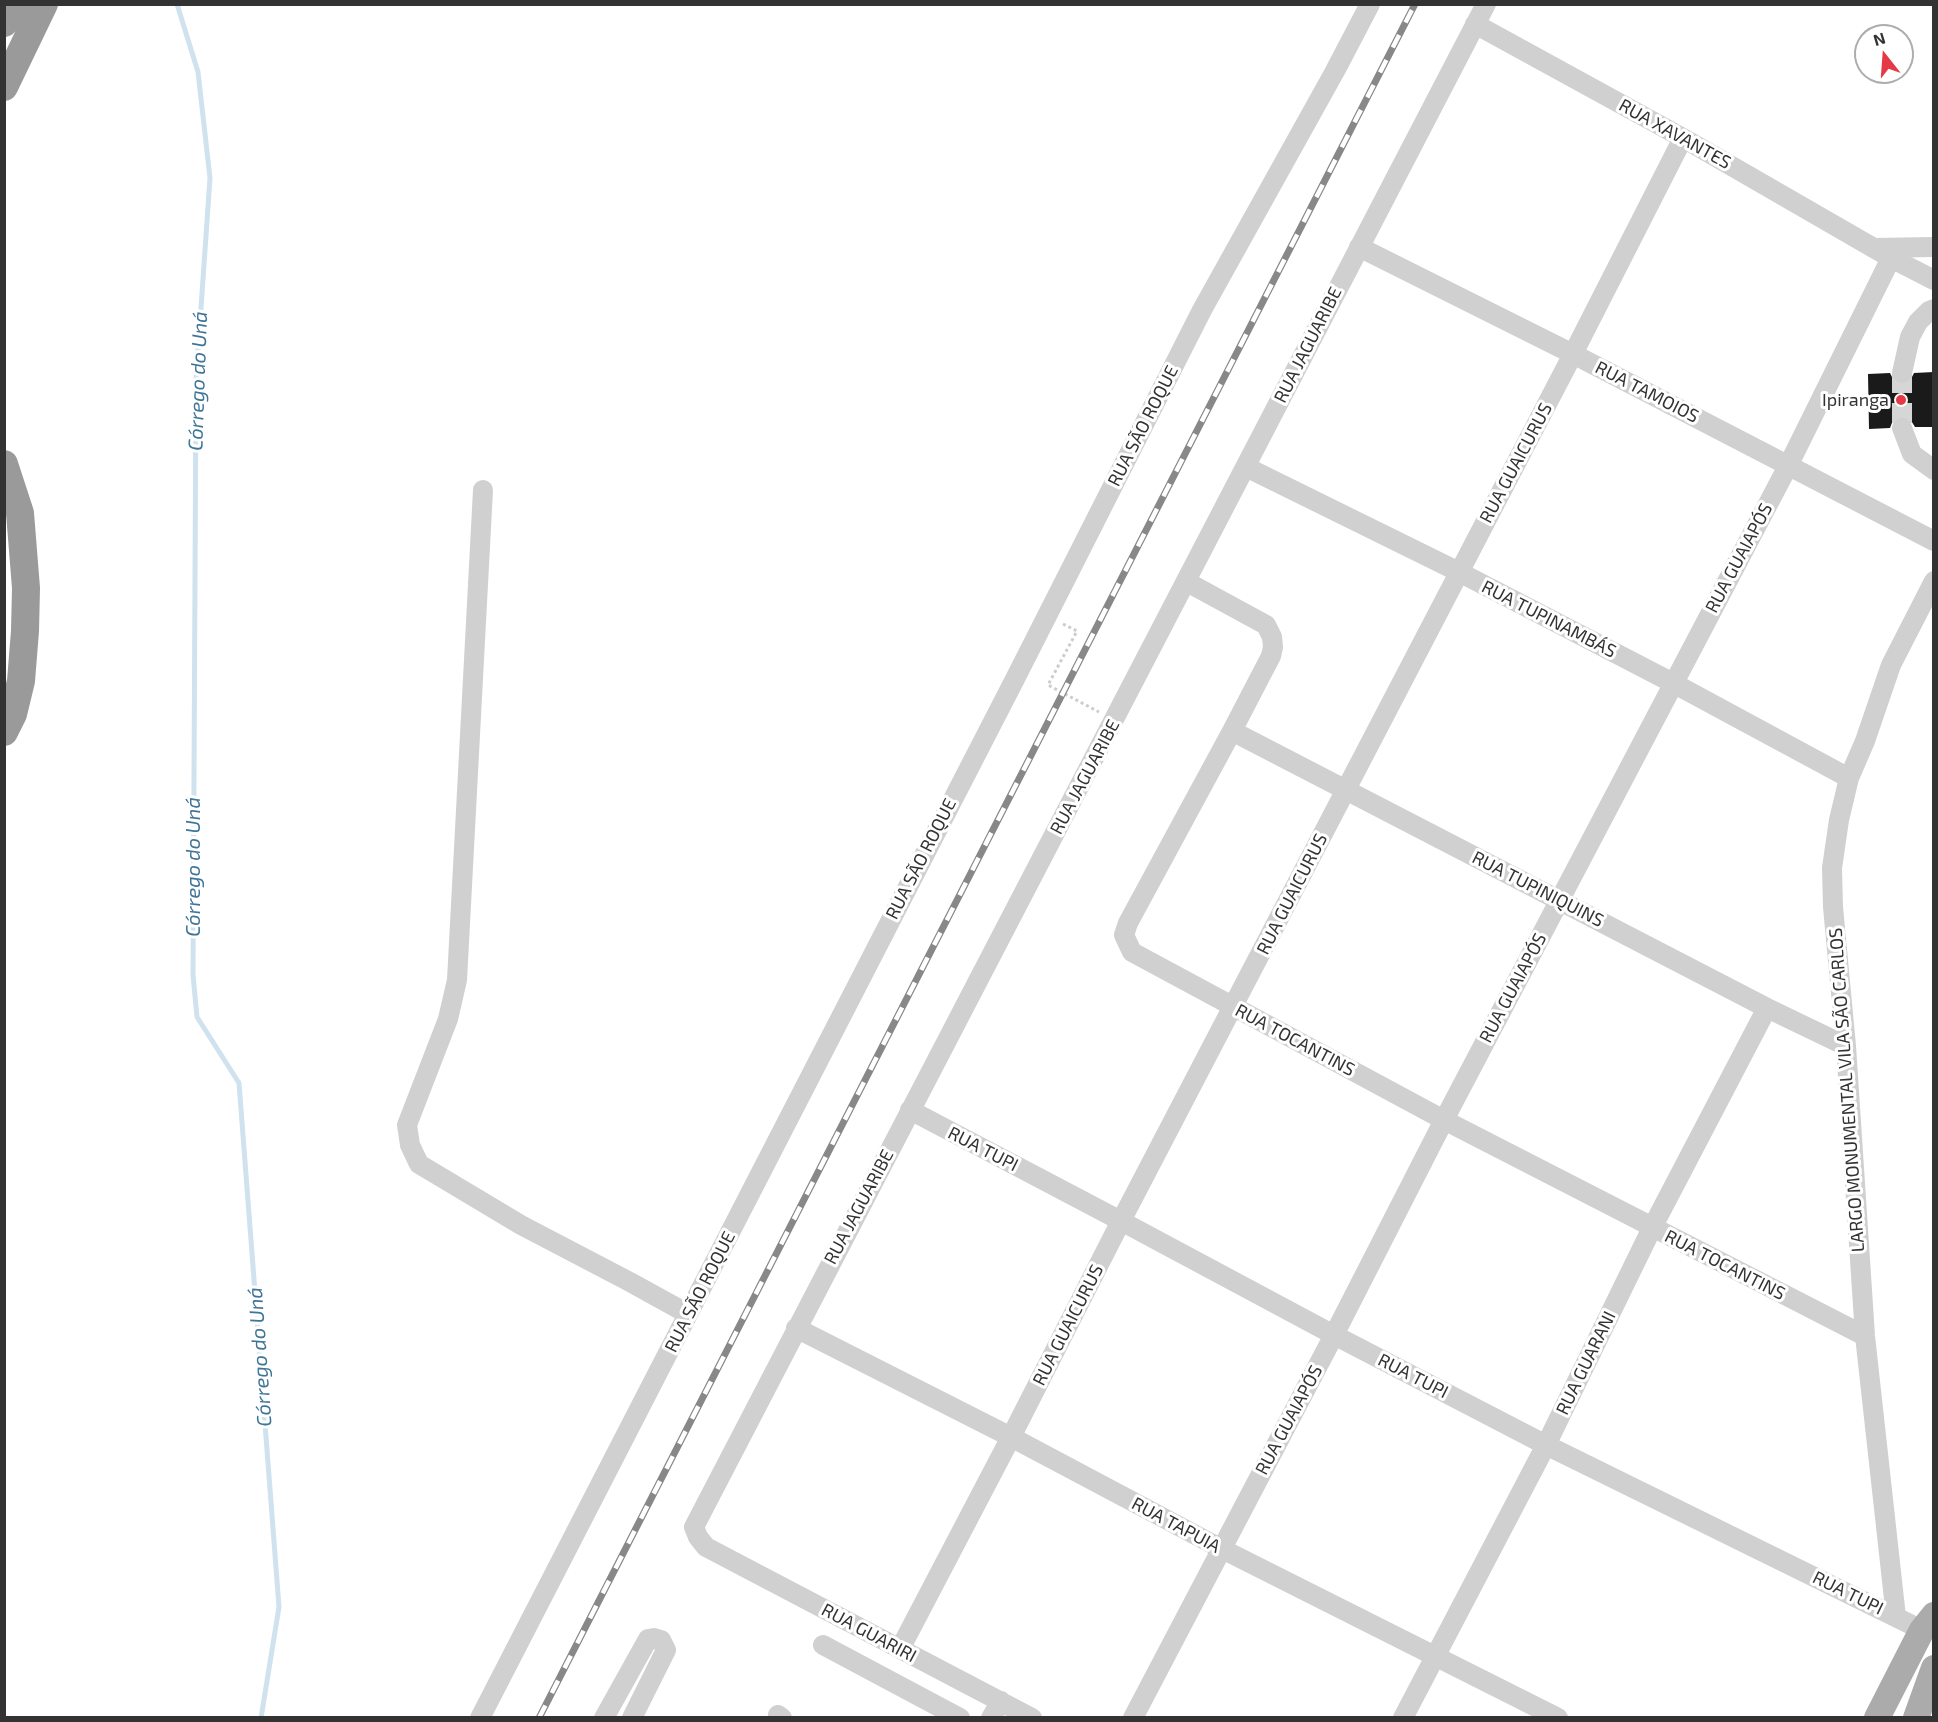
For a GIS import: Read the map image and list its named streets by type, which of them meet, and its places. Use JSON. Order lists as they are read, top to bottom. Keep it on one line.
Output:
{"streets":{"street":["RUA XAVANTES","RUA JAGUARIBE","RUA TAMOIOS","RUA SÃO ROQUE","RUA GUAICURUS","RUA GUAIAPÓS","RUA TUPINAMBÁS","RUA TUPINIQUINS","RUA TOCANTINS","LARGO MONUMENTAL VILA SÃO CARLOS","RUA TUPI","RUA GUARANI","RUA TAPUIA","RUA GUARIRI"]},"crossings":[["RUA XAVANTES","RUA JAGUARIBE"],["RUA XAVANTES","RUA GUAICURUS"],["RUA XAVANTES","RUA GUAIAPÓS"],["RUA JAGUARIBE","RUA TAMOIOS"],["RUA JAGUARIBE","RUA TUPINAMBÁS"],["RUA JAGUARIBE","RUA TOCANTINS"],["RUA JAGUARIBE","RUA TUPI"],["RUA JAGUARIBE","RUA TAPUIA"],["RUA JAGUARIBE","RUA GUARIRI"],["RUA TAMOIOS","RUA GUAICURUS"],["RUA TAMOIOS","RUA GUAIAPÓS"],["RUA GUAICURUS","RUA TUPINAMBÁS"],["RUA GUAICURUS","RUA TUPINIQUINS"],["RUA GUAICURUS","RUA TOCANTINS"],["RUA GUAICURUS","RUA TUPI"],["RUA GUAICURUS","RUA TAPUIA"],["RUA GUAICURUS","RUA GUARIRI"],["RUA GUAIAPÓS","RUA TUPINAMBÁS"],["RUA GUAIAPÓS","RUA TUPINIQUINS"],["RUA GUAIAPÓS","RUA TOCANTINS"],["RUA GUAIAPÓS","RUA TUPI"],["RUA GUAIAPÓS","RUA TAPUIA"],["RUA TUPINAMBÁS","LARGO MONUMENTAL VILA SÃO CARLOS"],["RUA TUPINIQUINS","RUA TOCANTINS"],["RUA TUPINIQUINS","LARGO MONUMENTAL VILA SÃO CARLOS"],["RUA TUPINIQUINS","RUA GUARANI"],["RUA TOCANTINS","LARGO MONUMENTAL VILA SÃO CARLOS"],["RUA TOCANTINS","RUA GUARANI"],["LARGO MONUMENTAL VILA SÃO CARLOS","RUA TUPI"],["RUA TUPI","RUA GUARANI"],["RUA GUARANI","RUA TAPUIA"]],"water":["Córrego do Uná"],"places":["Ipiranga"],"north":"top"}
